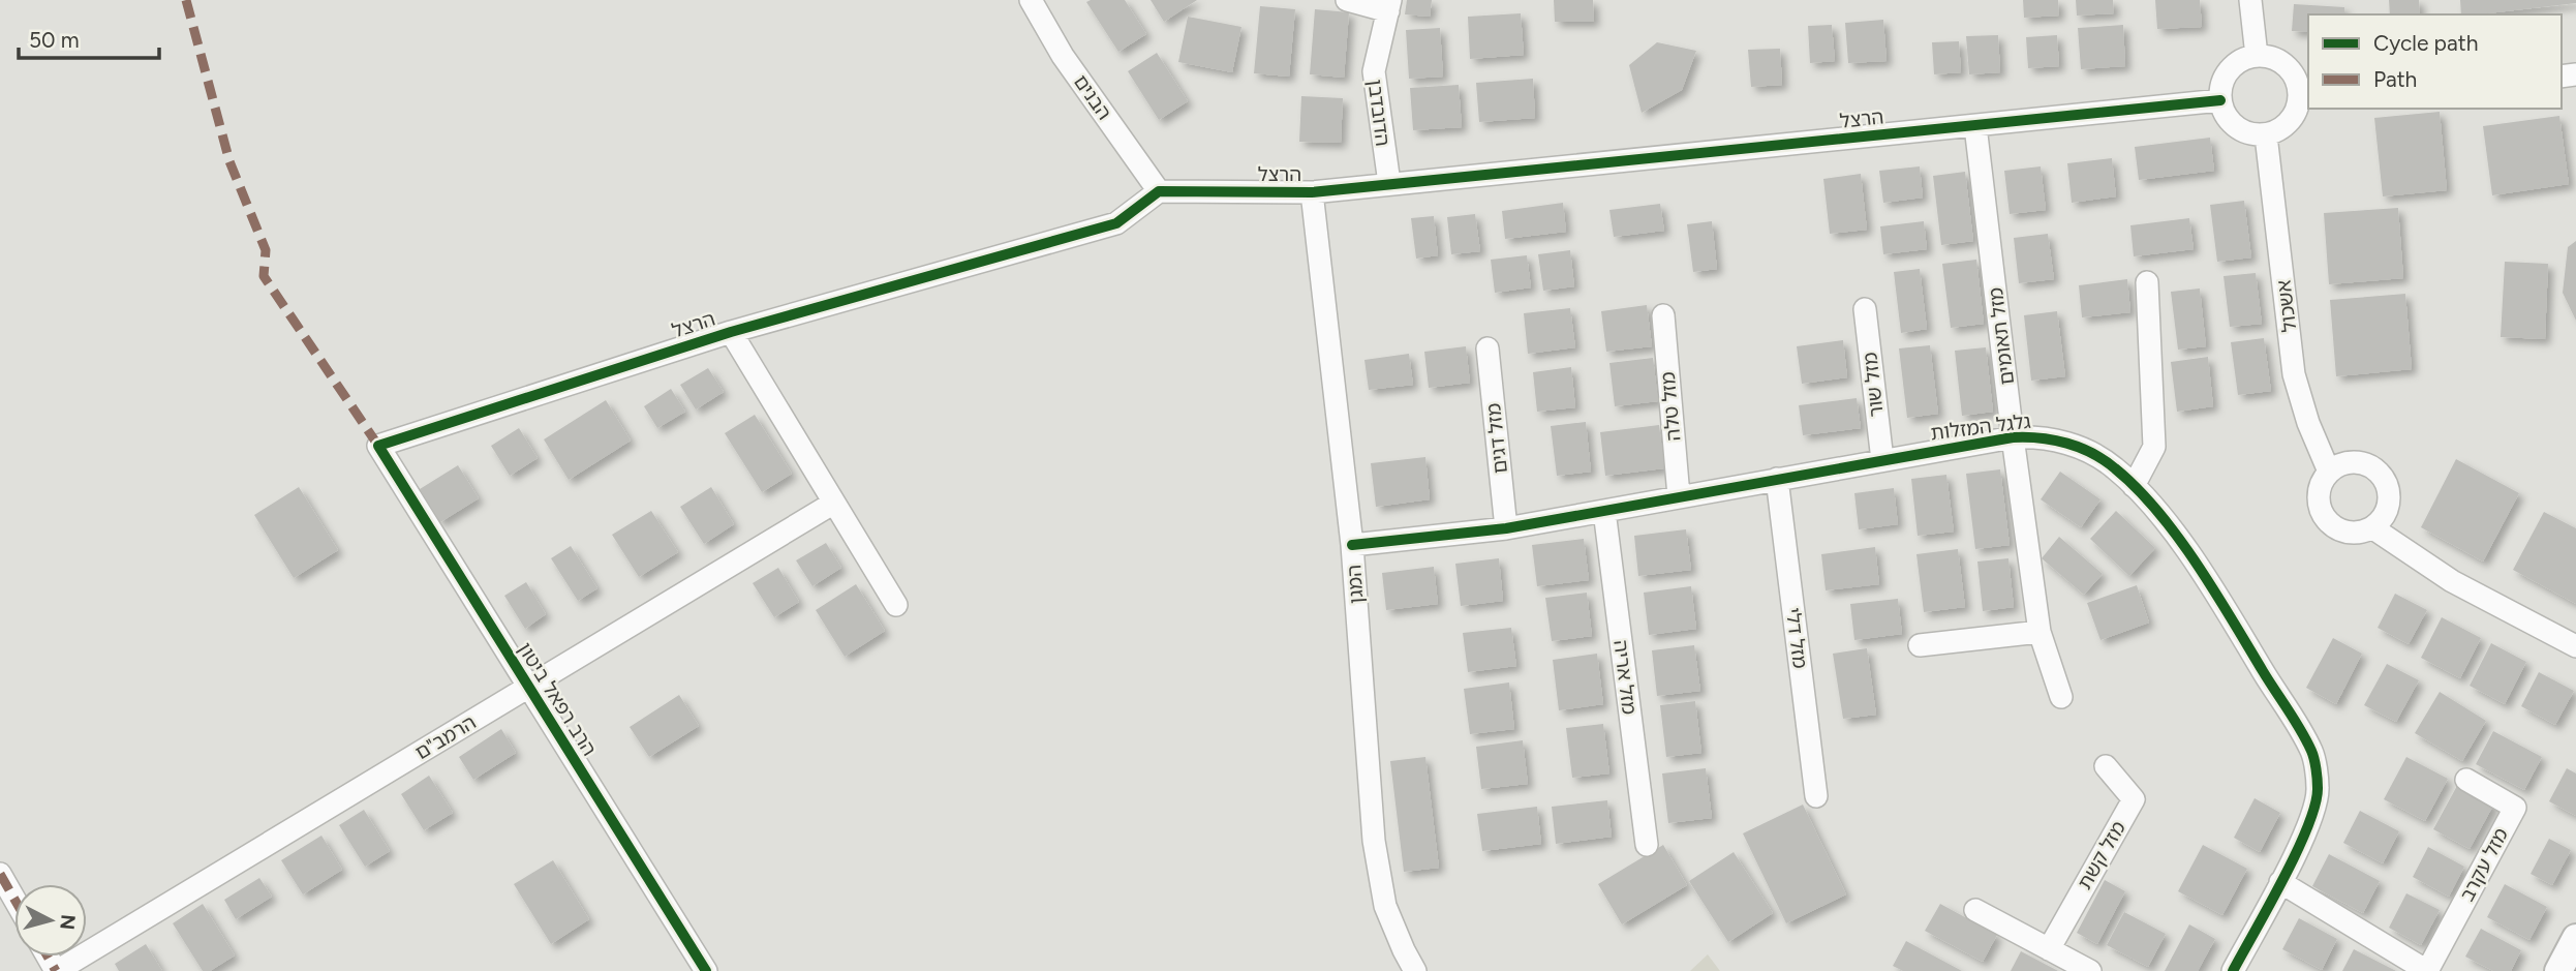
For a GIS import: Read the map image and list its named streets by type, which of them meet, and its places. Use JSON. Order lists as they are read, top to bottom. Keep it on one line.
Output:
{"streets":{"street":["הבנים","הדובדבן","הרצל","אשכול","מזל תאומים","מזל שור","מזל טלה","גלגל המזלות","מזל דגים","המגן","מזל דלי","מזל אריה","הרב רפאל ביטון","הרמב\"ם","מזל קשת","מזל עקרב"]},"crossings":[["הבנים","הרצל"],["הדובדבן","הרצל"],["הרצל","אשכול"],["הרצל","מזל תאומים"],["הרצל","המגן"],["הרצל","הרב רפאל ביטון"],["מזל תאומים","גלגל המזלות"],["מזל שור","גלגל המזלות"],["מזל טלה","גלגל המזלות"],["גלגל המזלות","מזל דגים"],["גלגל המזלות","המגן"],["גלגל המזלות","מזל דלי"],["גלגל המזלות","מזל אריה"],["גלגל המזלות","מזל עקרב"],["הרב רפאל ביטון","הרמב\"ם"]],"legend":["Cycle path","Path"],"scale_bar":"50 m","north":"right"}
